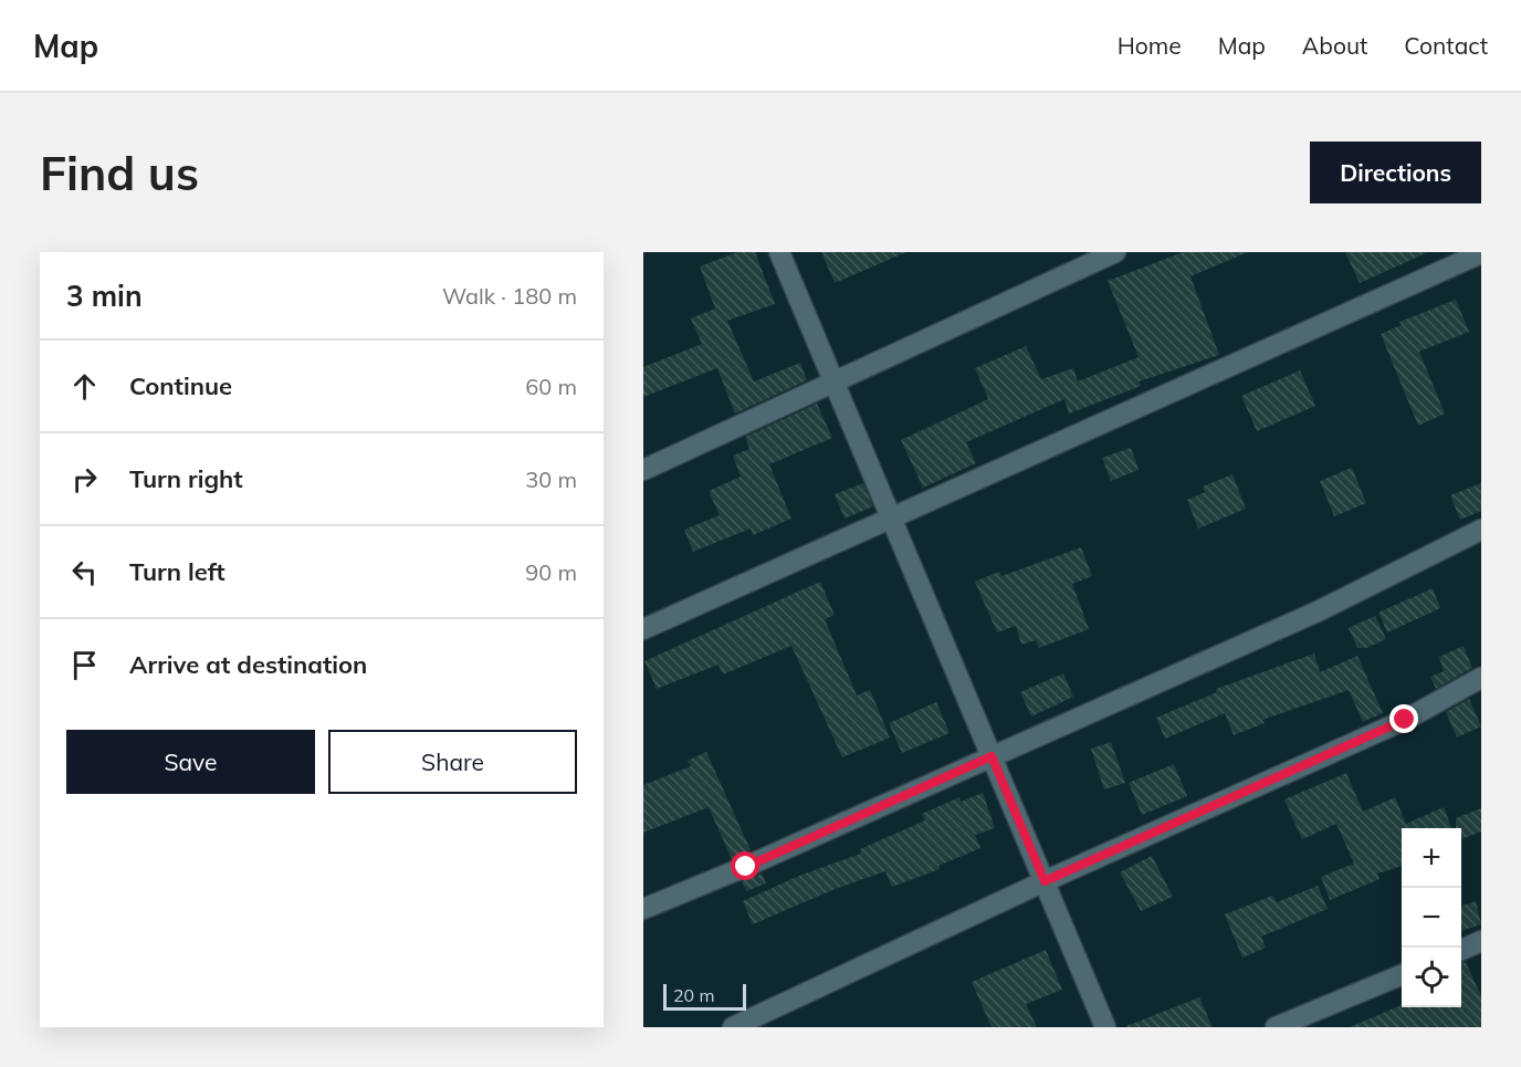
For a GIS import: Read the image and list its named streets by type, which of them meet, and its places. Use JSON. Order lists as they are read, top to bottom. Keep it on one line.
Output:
{"scale_bar":"20 m","page":{"header":"Map","nav":["Home","Map","About","Contact"],"buttons":["Directions",["Save","Share"]],"title":"Find us","heading":["3 min","Walk · 180 m"],"list":[["Continue","60 m"],["Turn right","30 m"],["Turn left","90 m"],"Arrive at destination"],"map_buttons":["+","−"],"scale":"20 m"}}
